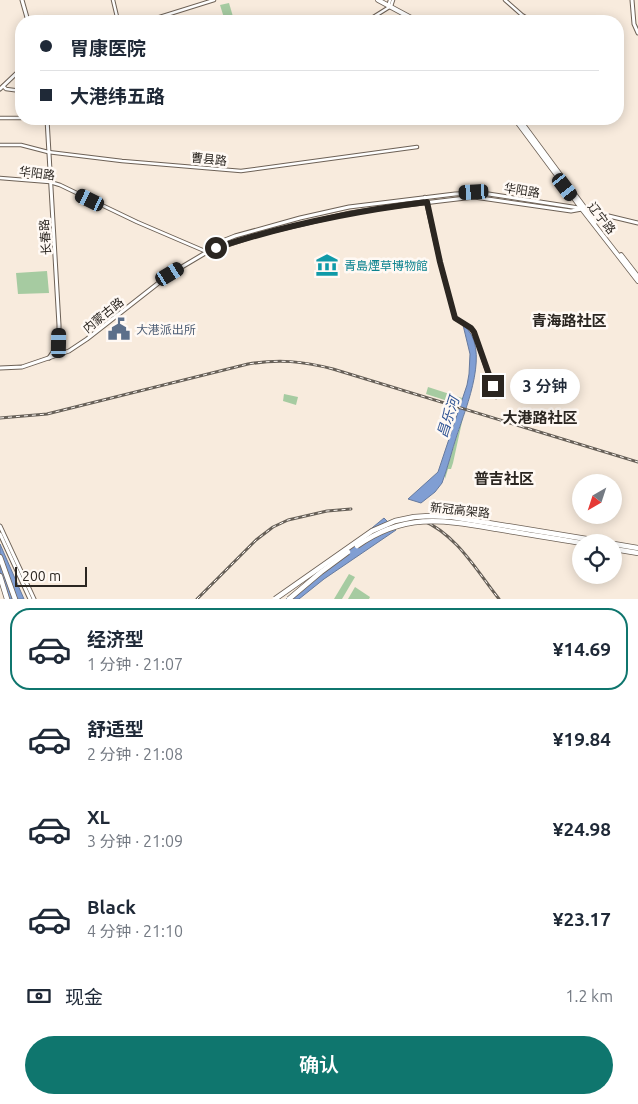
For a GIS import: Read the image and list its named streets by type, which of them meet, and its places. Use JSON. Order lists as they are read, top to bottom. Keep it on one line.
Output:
{"streets":{"highway":["新冠高架路"],"main road":["华阳路","辽宁路","长春路","内蒙古路"],"street":["曹县路"]},"crossings":[["曹县路","长春路"],["华阳路","辽宁路"],["华阳路","长春路"],["华阳路","内蒙古路"],["长春路","内蒙古路"]],"districts":["青海路社区","大港路社区","普吉社区"],"water":["昌乐河"],"places":{"museum":["青島煙草博物館"],"public building":["大港派出所"]},"scale_bar":"200 m","north":"bottom left","page":{"banner":["胃康医院","大港纬五路"],"bubble":"3 分钟","scale":"200 m","list":[{"name":"经济型","note":"1 分钟 · 21:07","value":"¥14.69"},{"name":"舒适型","note":"2 分钟 · 21:08","value":"¥19.84"},{"name":"XL","note":"3 分钟 · 21:09","value":"¥24.98"},{"name":"Black","note":"4 分钟 · 21:10","value":"¥23.17"}],"pay":["现金","1.2 km"],"buttons":"确认"}}
